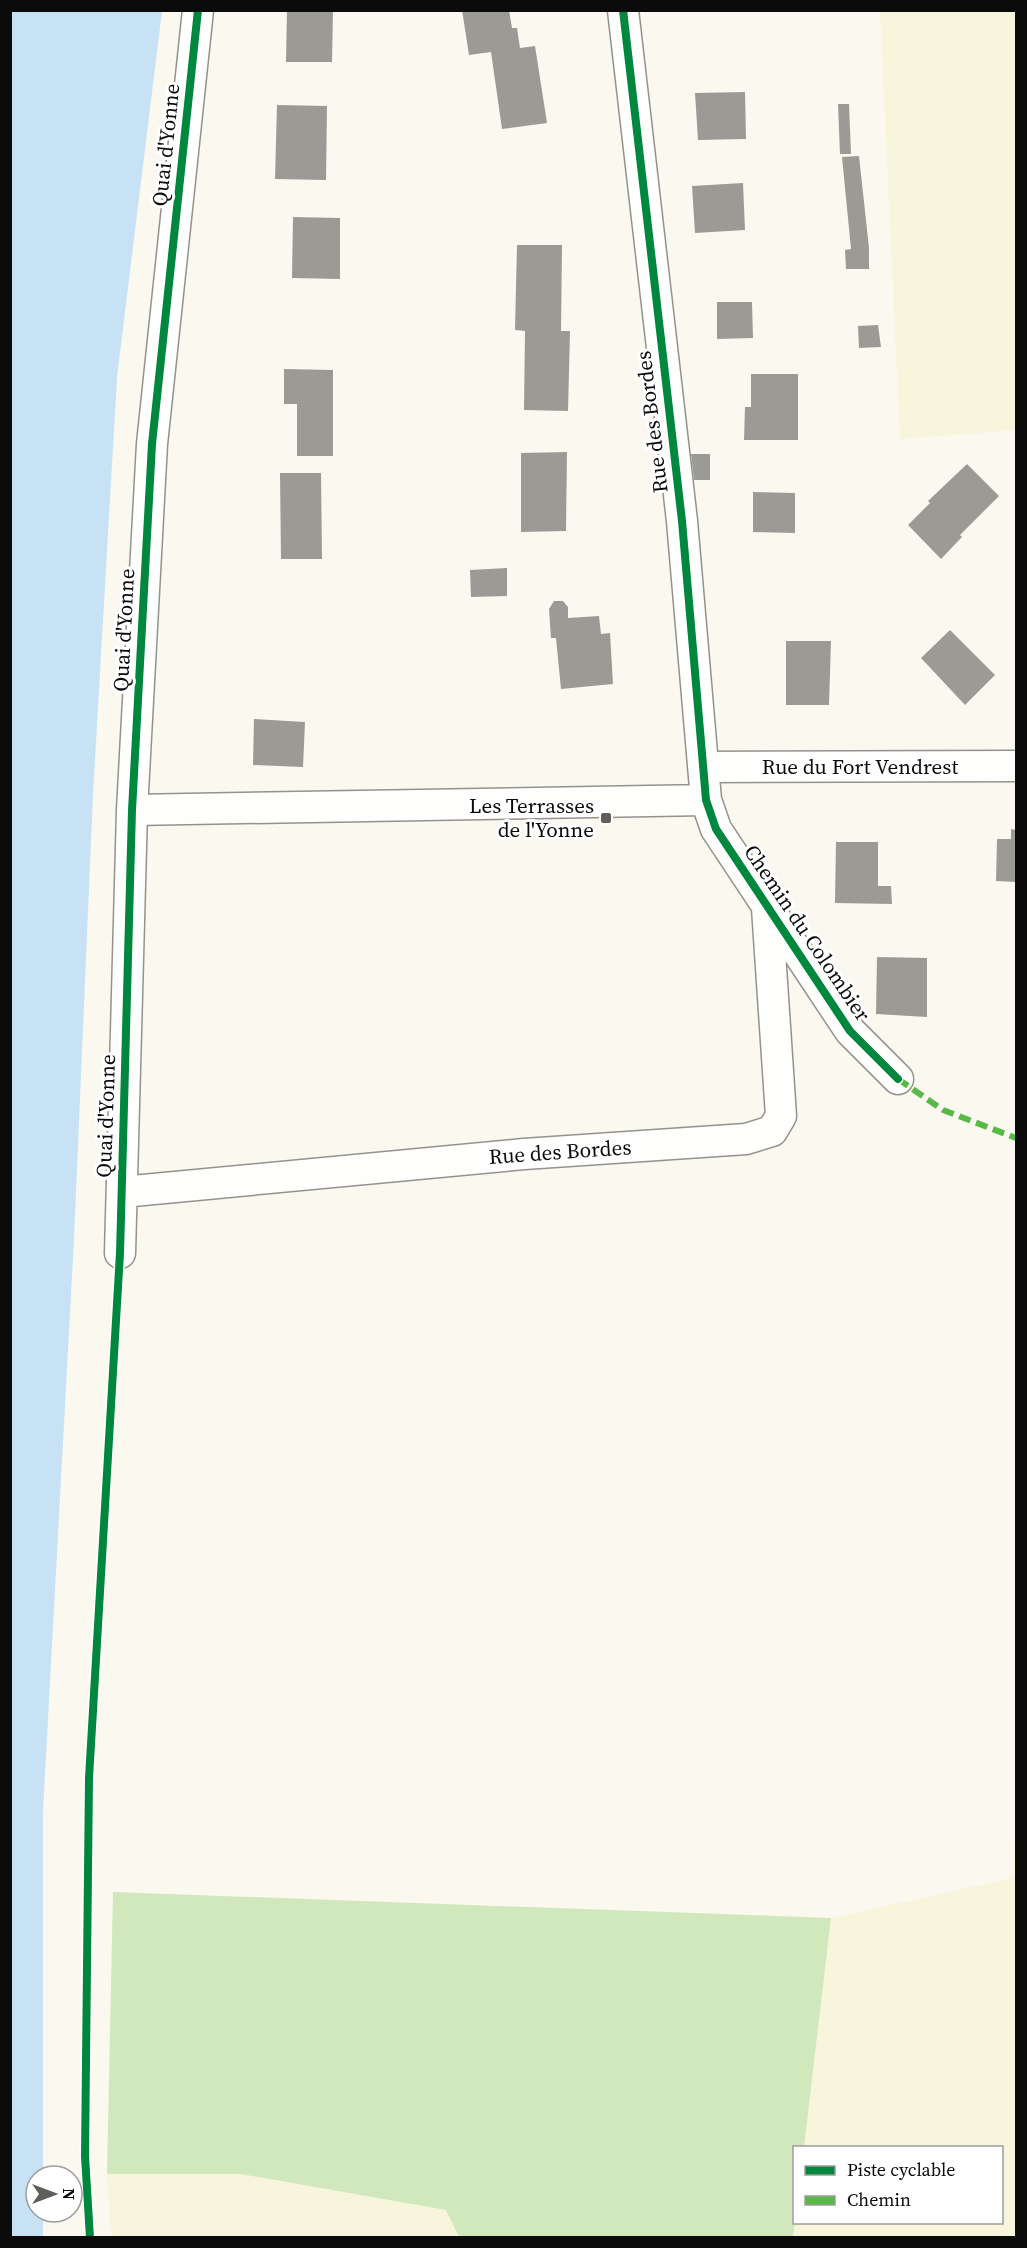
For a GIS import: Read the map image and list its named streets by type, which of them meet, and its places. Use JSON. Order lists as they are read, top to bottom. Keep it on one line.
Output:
{"streets":{"street":["Quai d'Yonne","Rue des Bordes","Rue du Fort Vendrest","Chemin du Colombier"]},"crossings":[["Quai d'Yonne","Rue des Bordes"],["Rue des Bordes","Rue du Fort Vendrest"],["Rue des Bordes","Chemin du Colombier"]],"places":{"transit":["Les Terrasses de l'Yonne"]},"legend":["Piste cyclable","Chemin"],"north":"right"}
